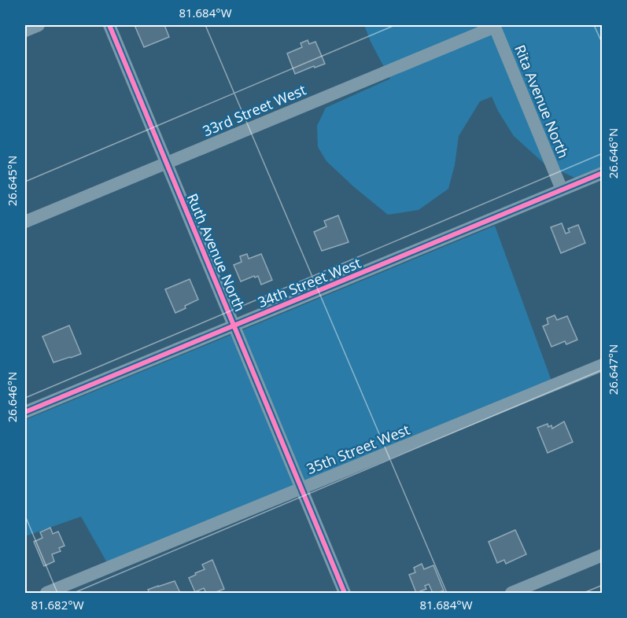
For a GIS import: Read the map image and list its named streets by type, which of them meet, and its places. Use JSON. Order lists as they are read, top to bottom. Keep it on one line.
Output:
{"streets":{"street":["Rita Avenue North","33rd Street West","Ruth Avenue North","34th Street West","35th Street West"]},"crossings":[["Rita Avenue North","33rd Street West"],["Rita Avenue North","34th Street West"],["33rd Street West","Ruth Avenue North"],["Ruth Avenue North","34th Street West"],["Ruth Avenue North","35th Street West"]],"coordinates":["81.684°W","26.646°N","26.645°N","26.647°N","81.682°W"]}
